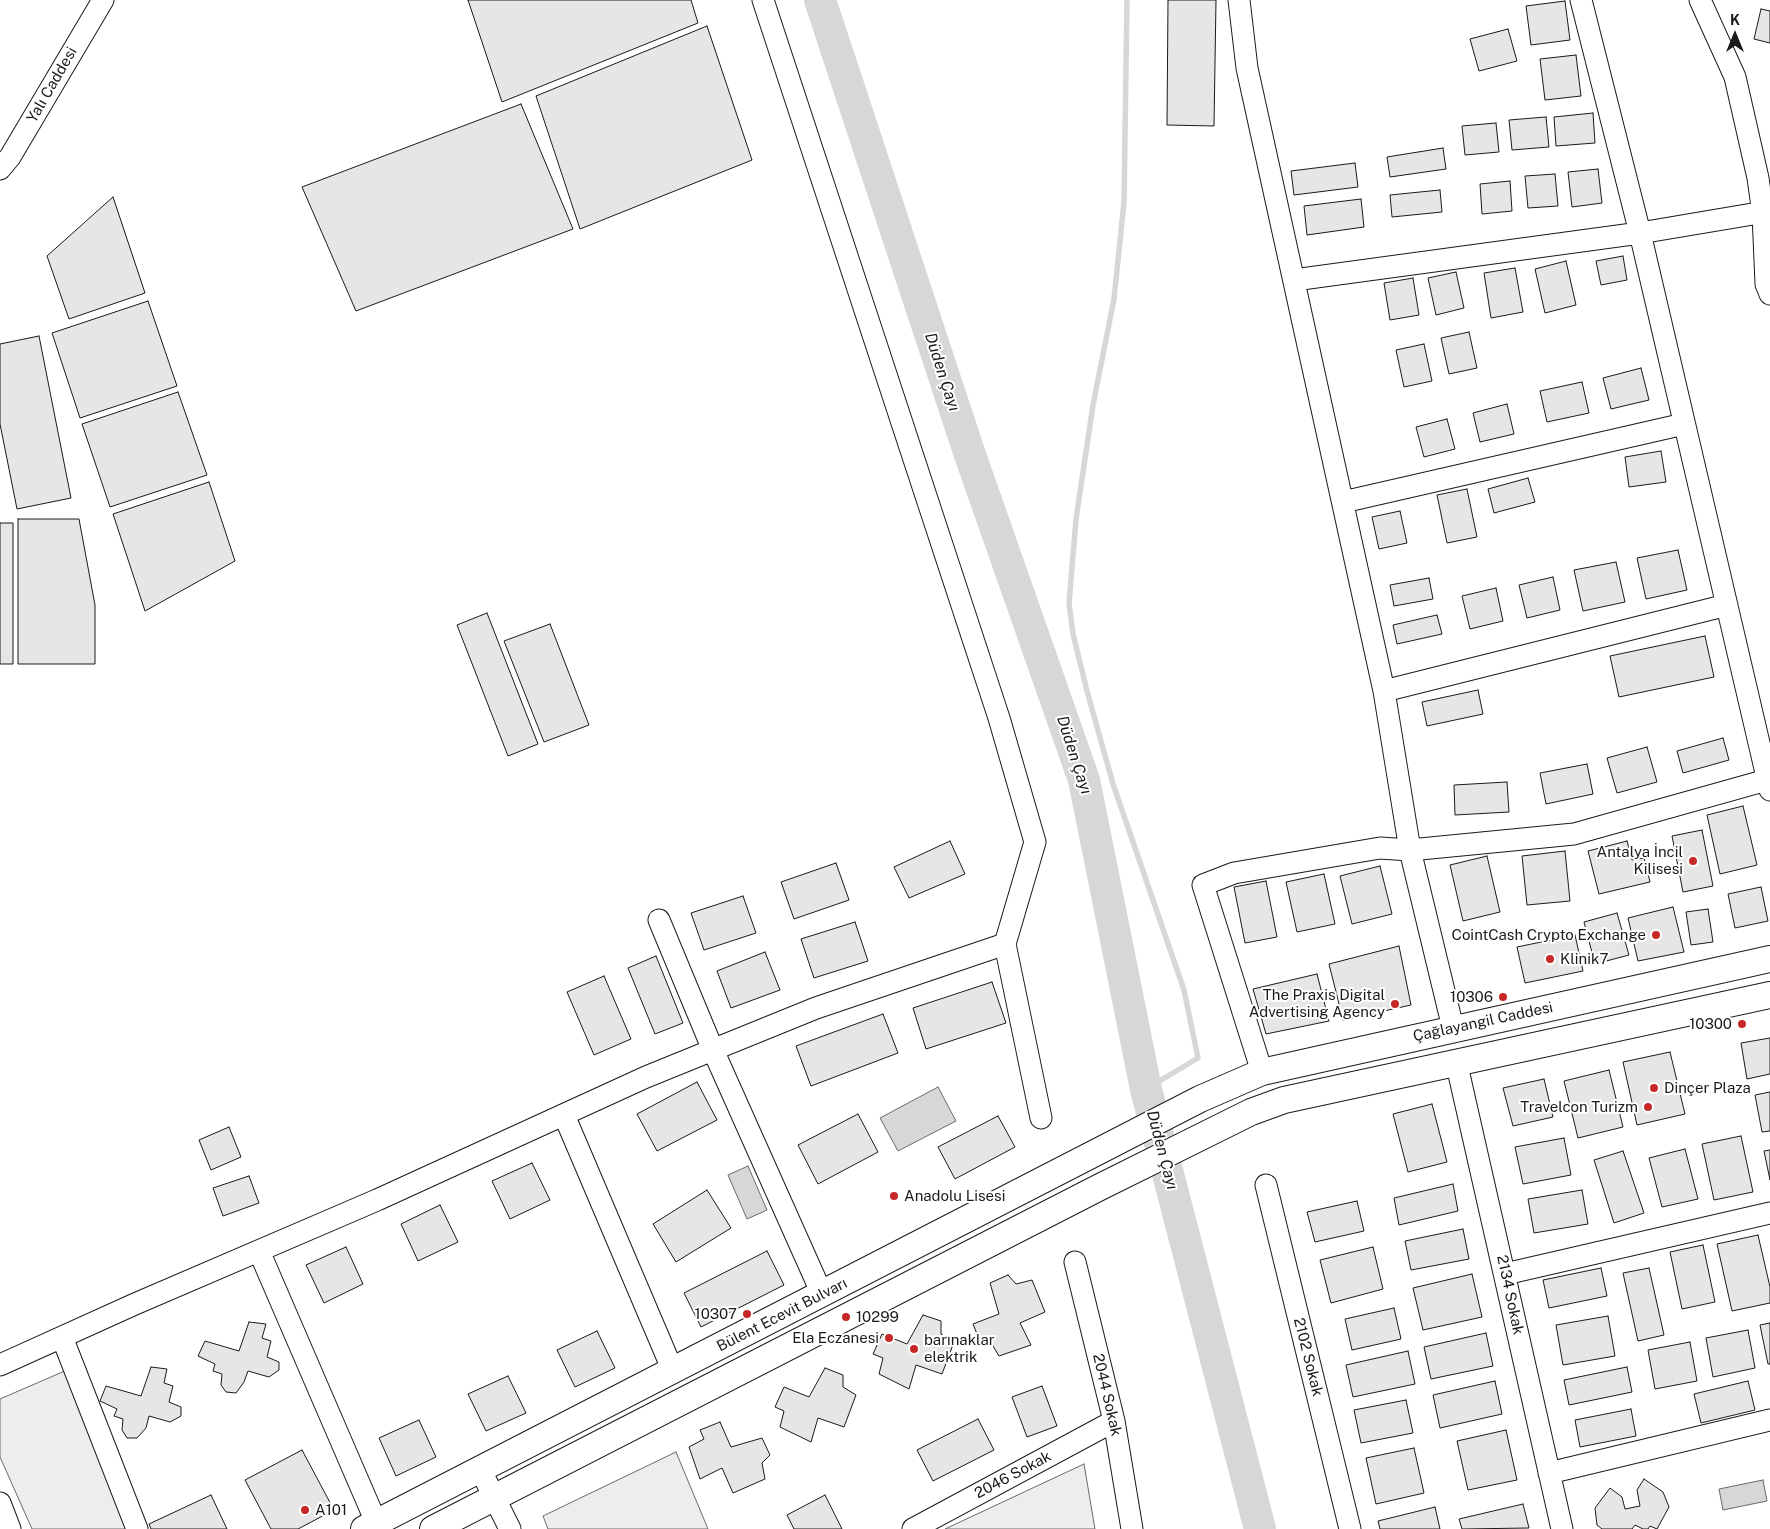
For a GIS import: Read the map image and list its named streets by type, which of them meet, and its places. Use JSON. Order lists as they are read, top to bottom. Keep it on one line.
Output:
{"streets":{"main road":["Çağlayangil Caddesi","Bülent Ecevit Bulvarı"],"street":["Yalı Caddesi","2134 Sokak","2102 Sokak","2044 Sokak","2046 Sokak"]},"crossings":[["Çağlayangil Caddesi","Bülent Ecevit Bulvarı"],["2134 Sokak","Bülent Ecevit Bulvarı"],["2044 Sokak","2046 Sokak"]],"water":["Düden Çayı"],"places":["Antalya İncil Kilisesi","CointCash Crypto Exchange","Klinik7","10306","The Praxis Digital Advertising Agency","10300","Dinçer Plaza","Travelcon Turizm","Anadolu Lisesi","10307","10299","Ela Eczanesi","barınaklar elektrik","A101"],"north":"top"}
